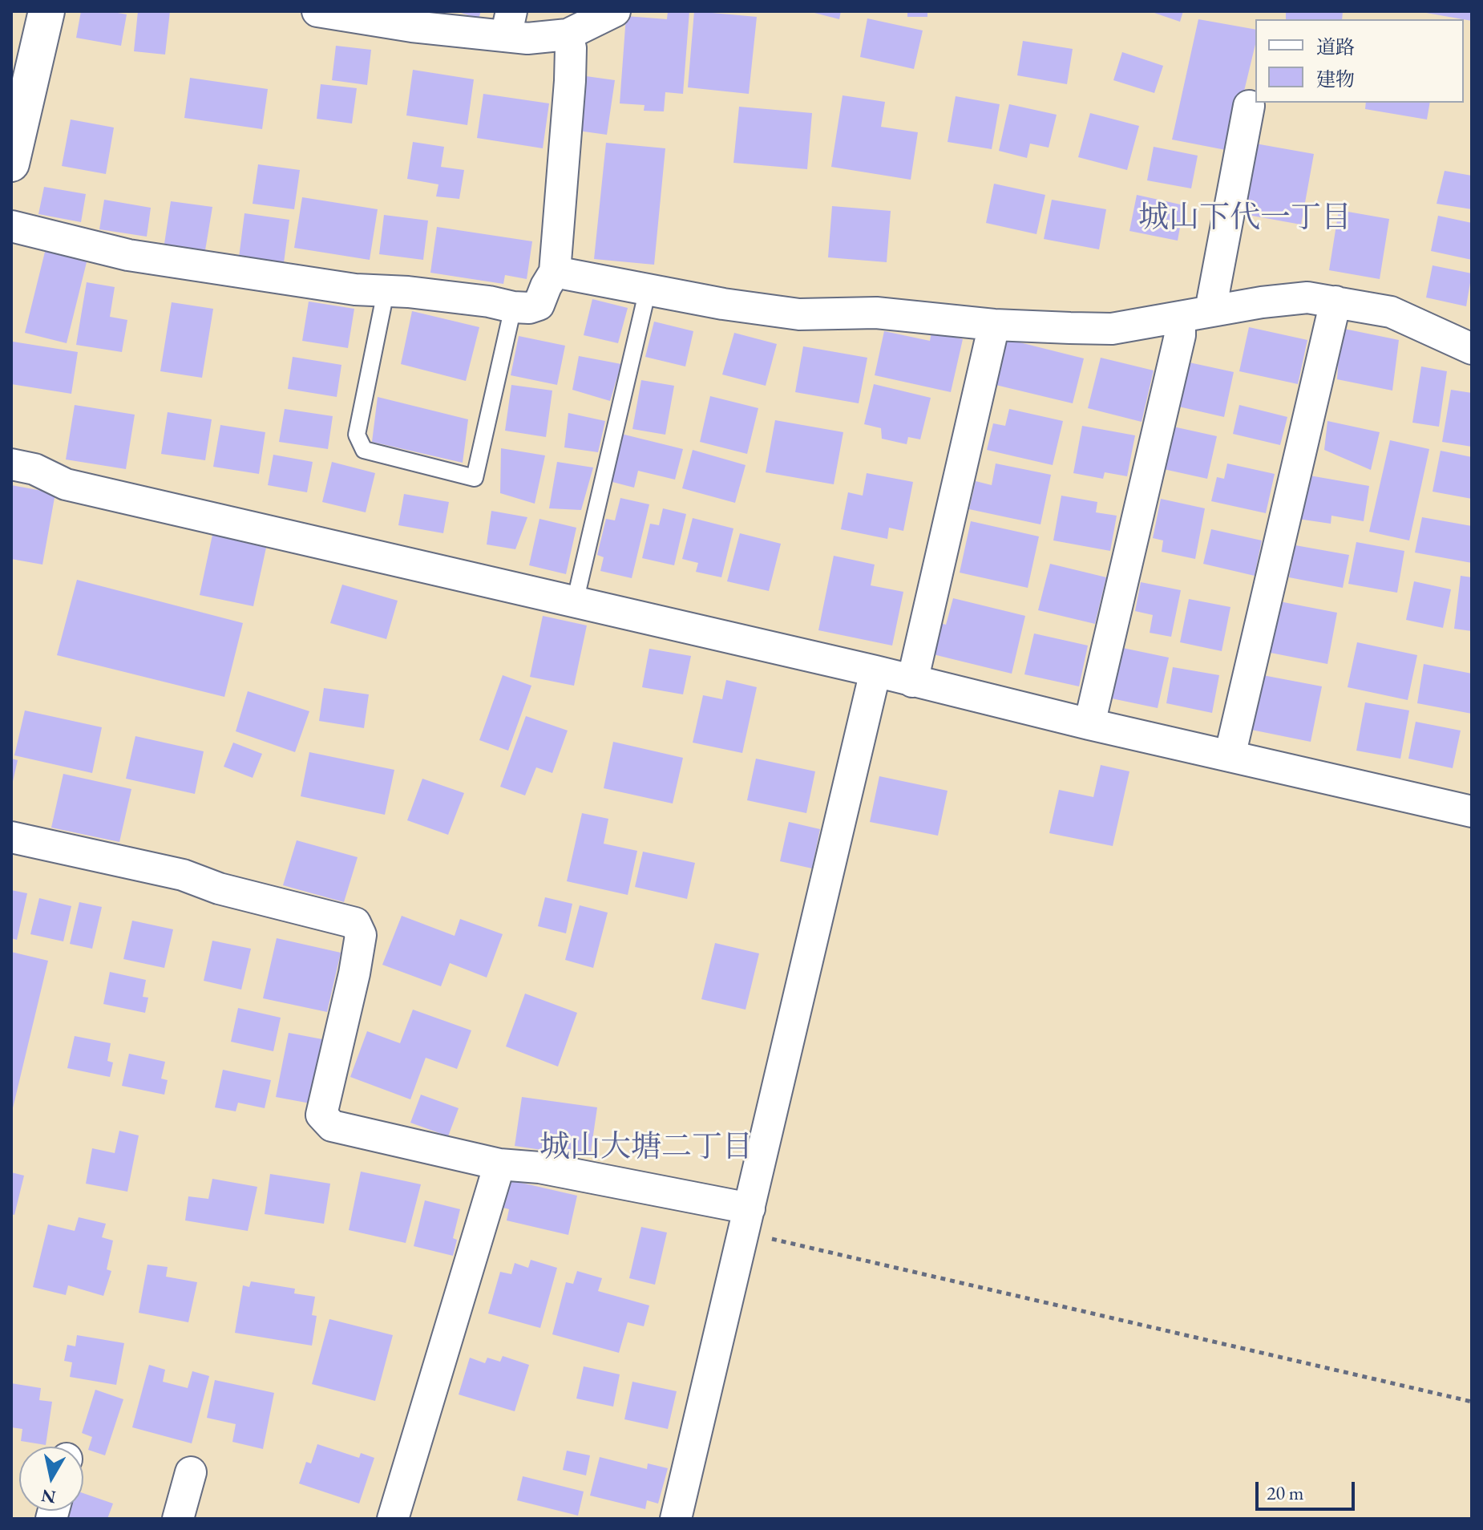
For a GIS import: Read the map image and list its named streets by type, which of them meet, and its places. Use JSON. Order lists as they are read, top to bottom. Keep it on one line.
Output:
{"districts":["城山下代一丁目","城山大塘二丁目"],"legend":["道路","建物"],"scale_bar":"20 m","north":"bottom"}
